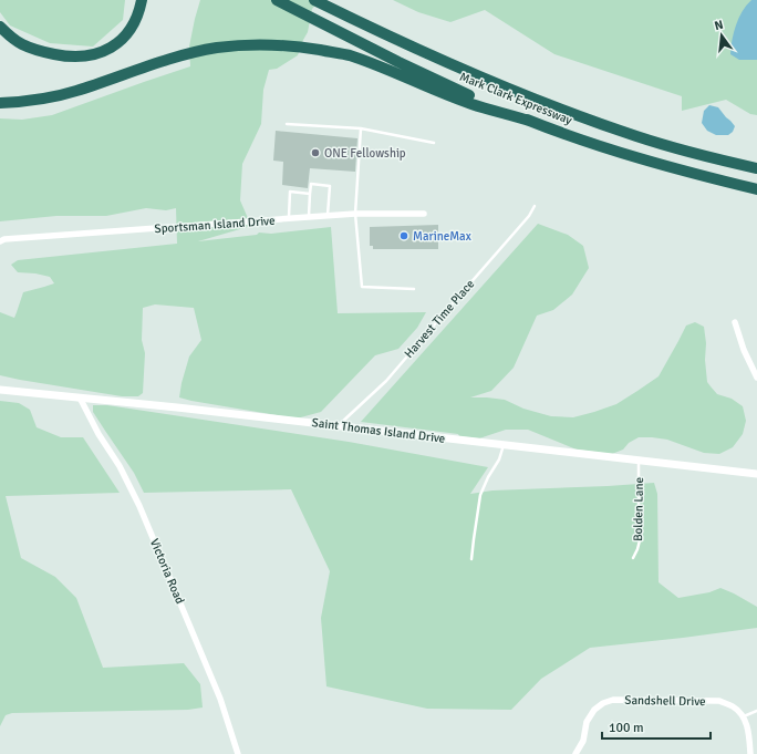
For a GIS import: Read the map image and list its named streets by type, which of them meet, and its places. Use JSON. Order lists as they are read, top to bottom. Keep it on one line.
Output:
{"streets":{"highway":["Mark Clark Expressway"],"main road":["Saint Thomas Island Drive"],"street":["Sportsman Island Drive","Victoria Road","Sandshell Drive"],"lane":["Harvest Time Place","Bolden Lane"]},"crossings":[["Harvest Time Place","Saint Thomas Island Drive"],["Saint Thomas Island Drive","Bolden Lane"],["Saint Thomas Island Drive","Victoria Road"]],"places":["ONE Fellowship","MarineMax"],"scale_bar":"100 m","north":"top"}
